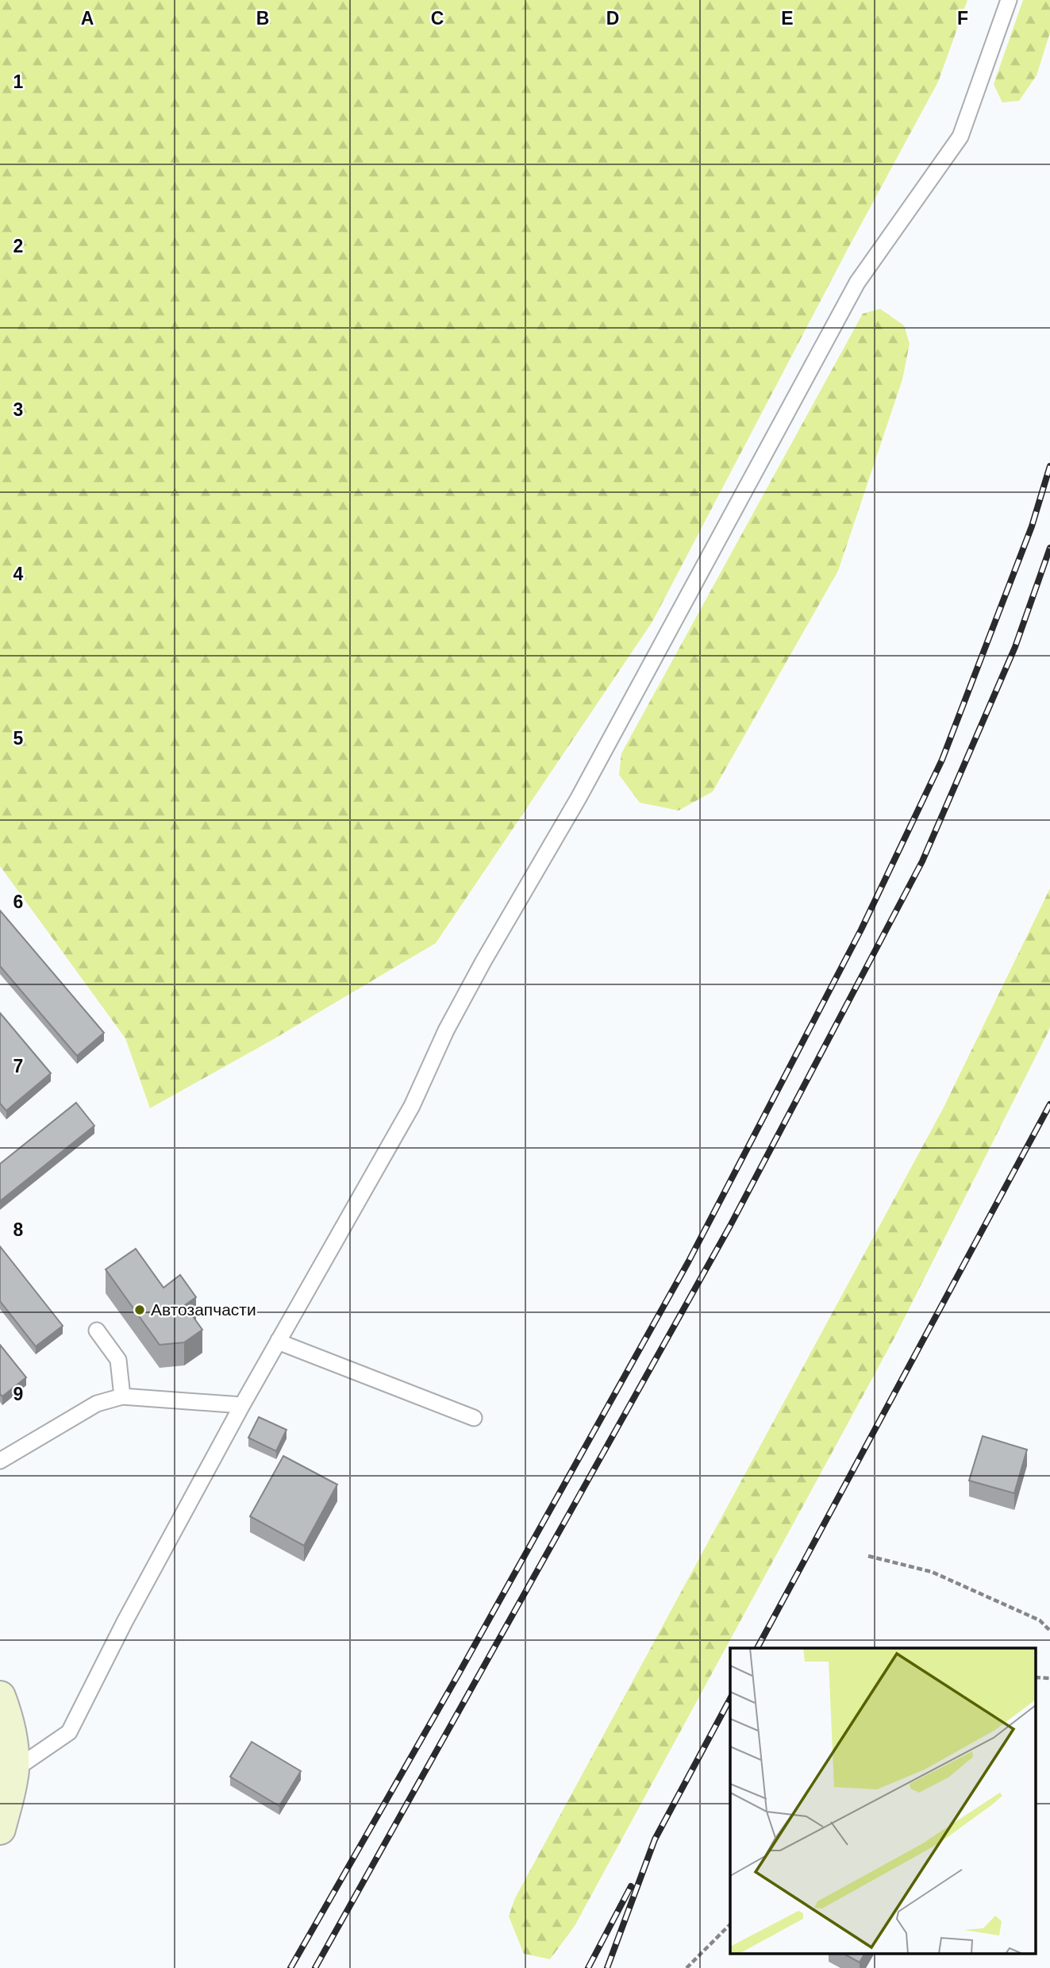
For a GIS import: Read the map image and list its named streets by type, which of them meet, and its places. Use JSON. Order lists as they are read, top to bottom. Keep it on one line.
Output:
{"places":["Автозапчасти"],"grid":{"columns":["A","B","C","D","E","F"],"rows":["1","2","3","4","5","6","7","8","9"]}}
